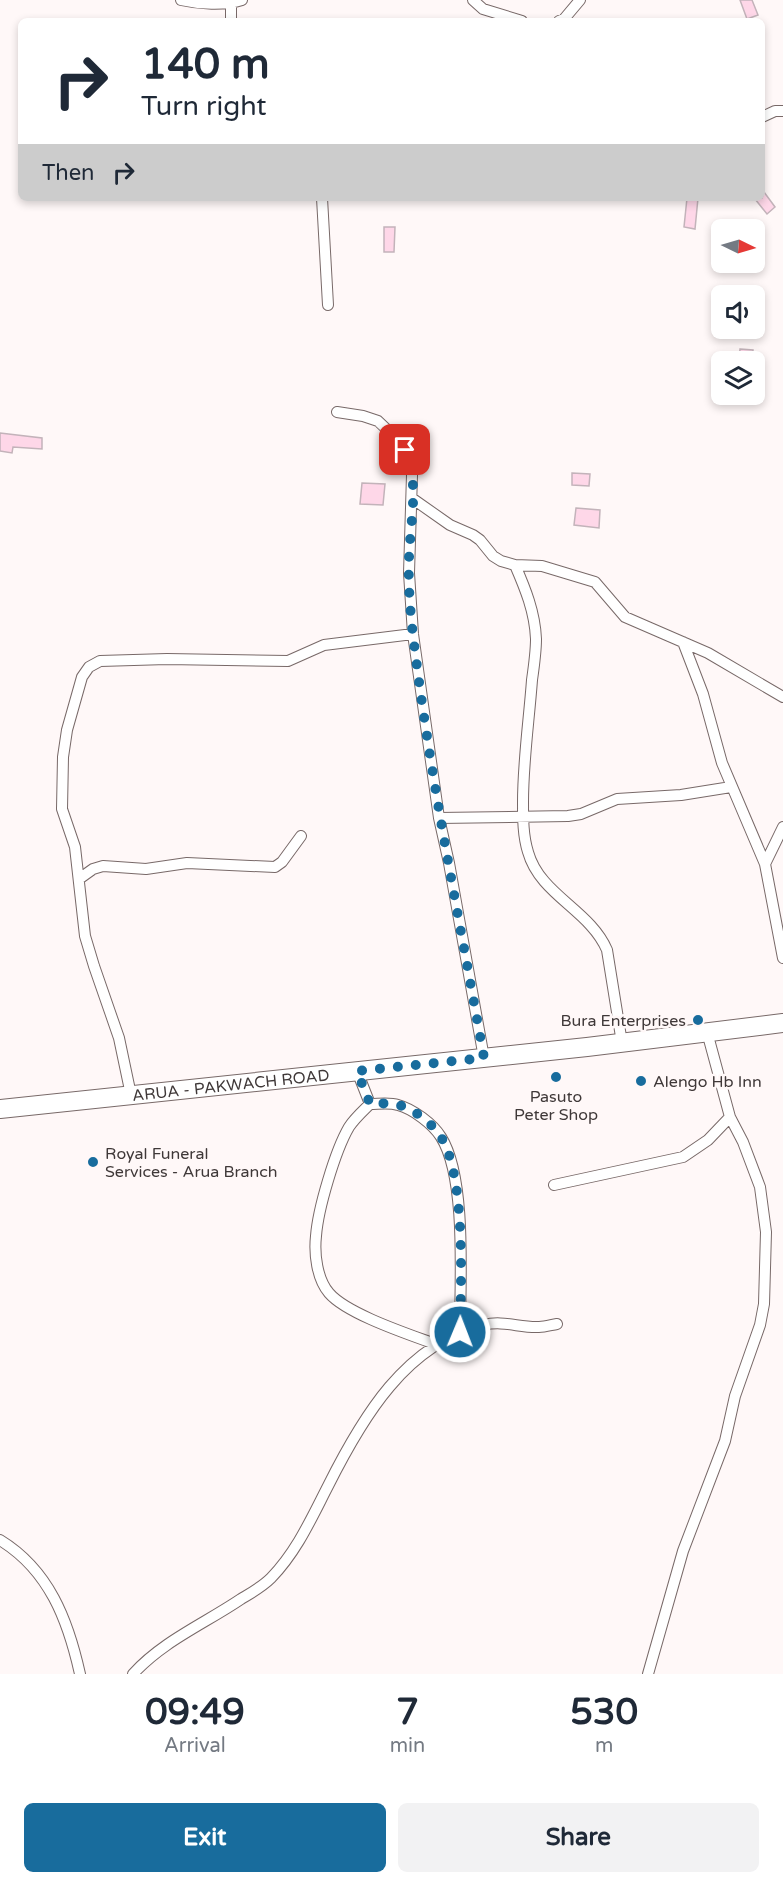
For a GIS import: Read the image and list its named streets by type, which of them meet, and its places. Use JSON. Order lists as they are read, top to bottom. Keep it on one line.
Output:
{"streets":{"main road":["ARUA - PAKWACH ROAD"]},"places":["Bura Enterprises","Pasuto Peter Shop","Alengo Hb Inn","Royal Funeral Services - Arua Branch"],"north":"right","page":{"turn":["140 m","Turn right"],"then":"Then","eta":["09:49","Arrival","7","min","530","m"],"buttons":["Exit","Share"]}}
